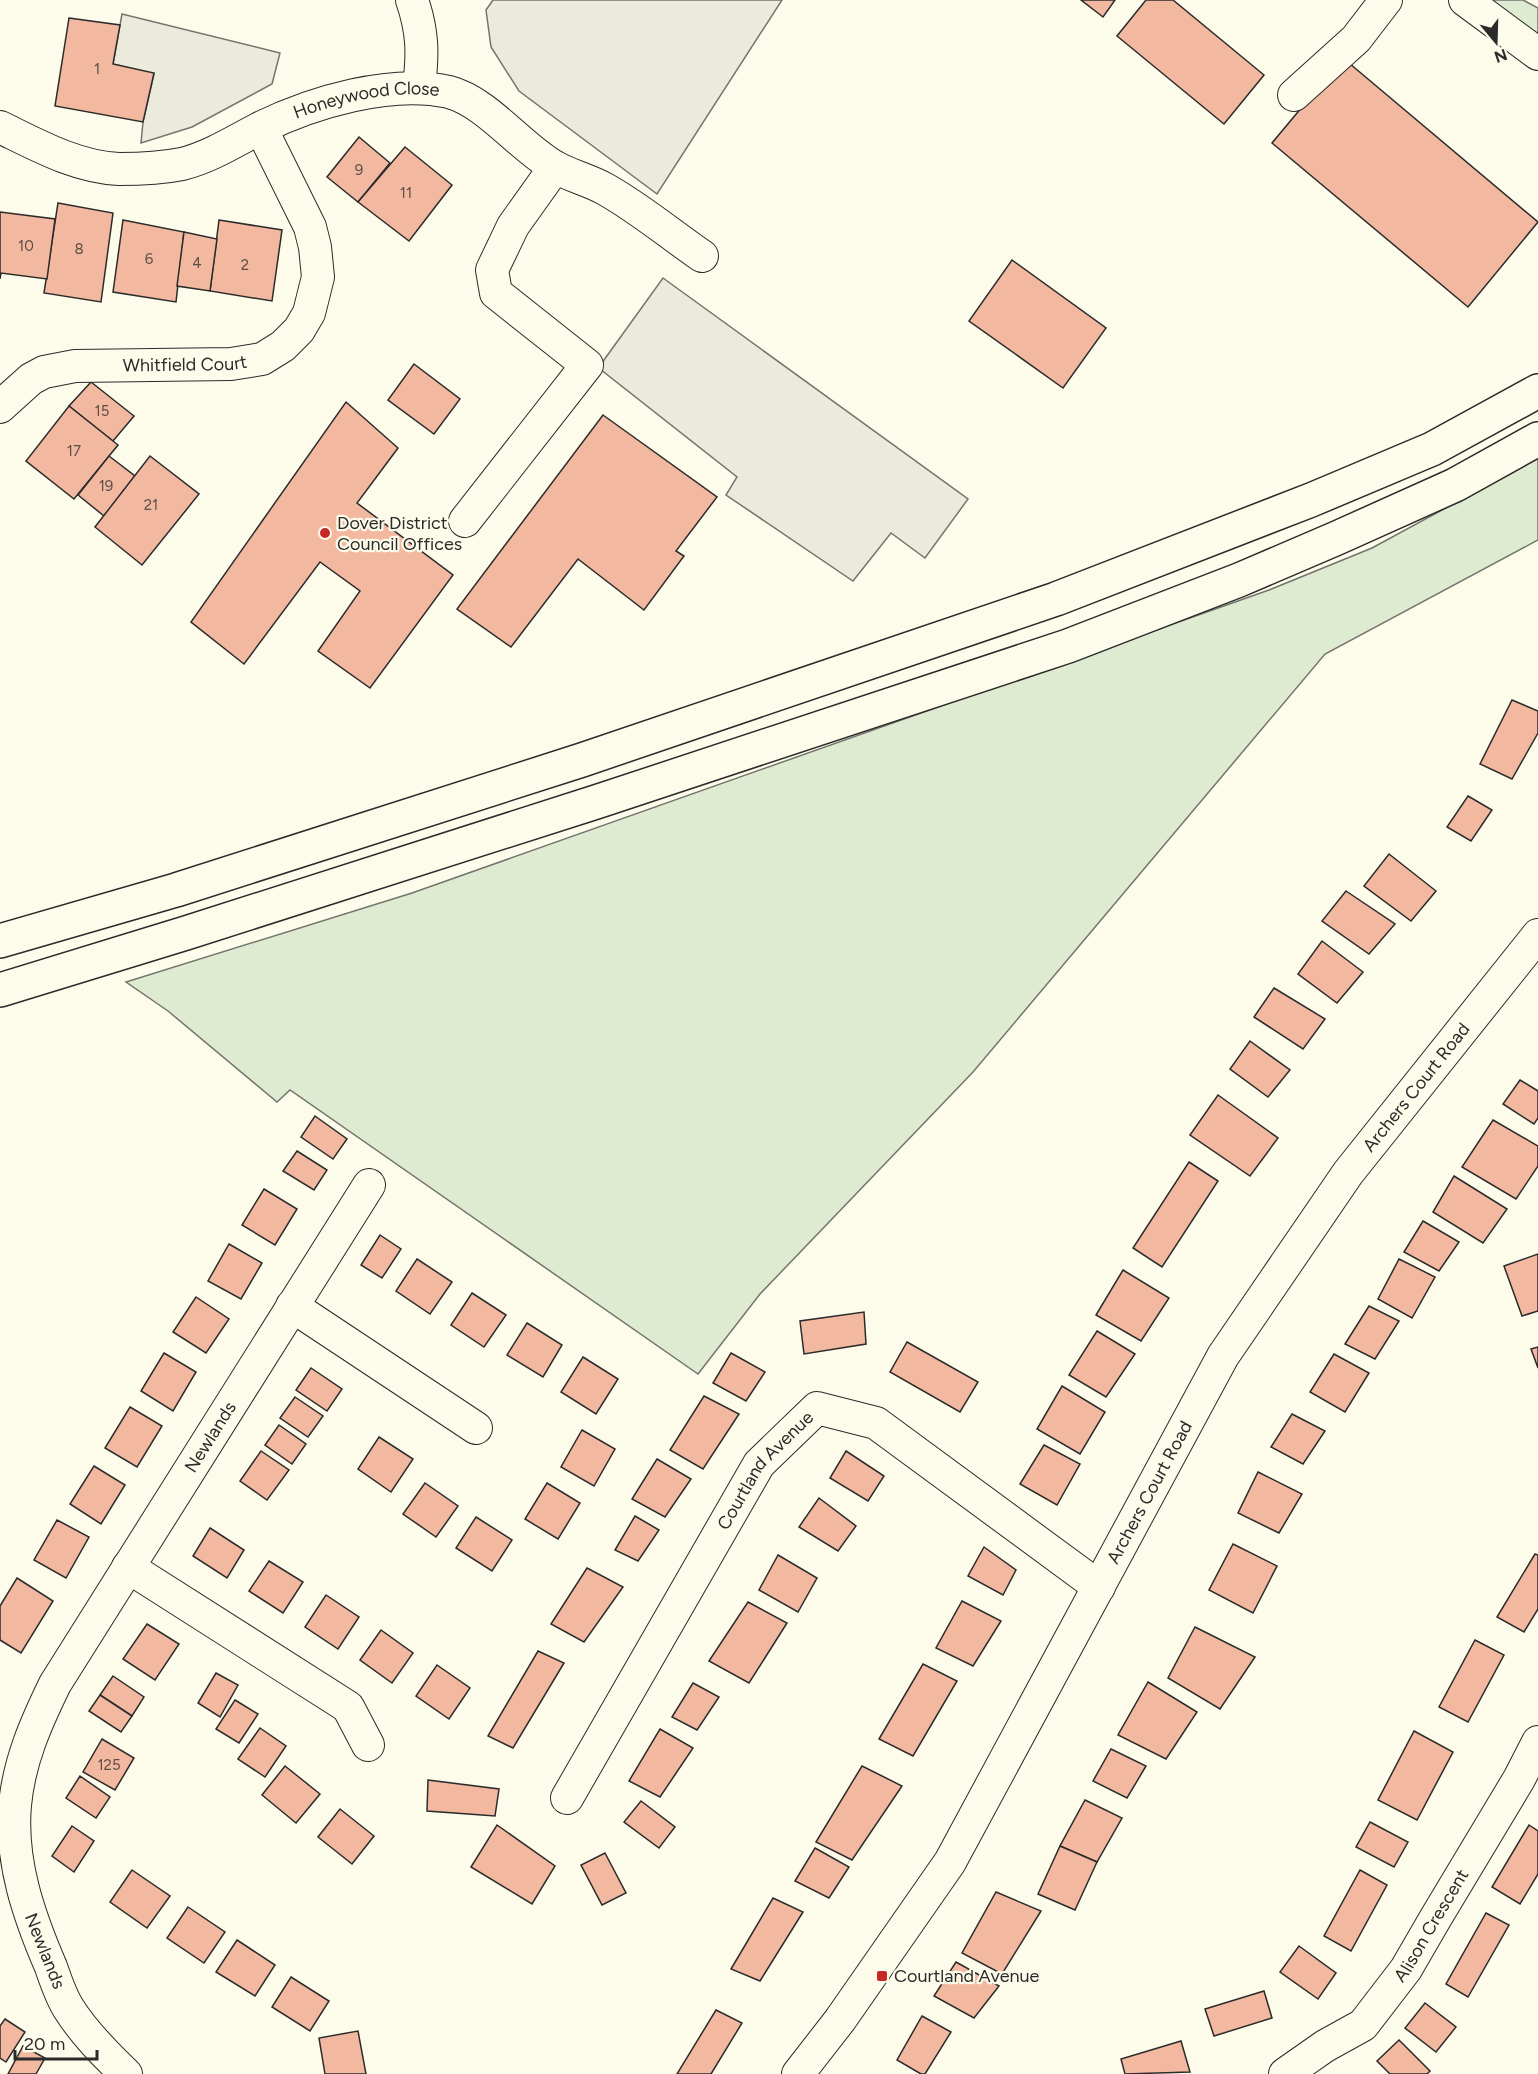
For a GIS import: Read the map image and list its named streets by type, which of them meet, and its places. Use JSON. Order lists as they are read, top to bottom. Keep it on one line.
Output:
{"streets":{"street":["Honeywood Close","Whitfield Court","Archers Court Road","Newlands","Courtland Avenue","Alison Crescent"]},"crossings":[["Honeywood Close","Whitfield Court"],["Archers Court Road","Courtland Avenue"]],"places":{"other":["Dover District Council Offices"],"transit":["Courtland Avenue"]},"house_numbers":["1","9","11","10","8","6","4","2","15","17","19","21","125"],"scale_bar":"20 m","north":"bottom"}
